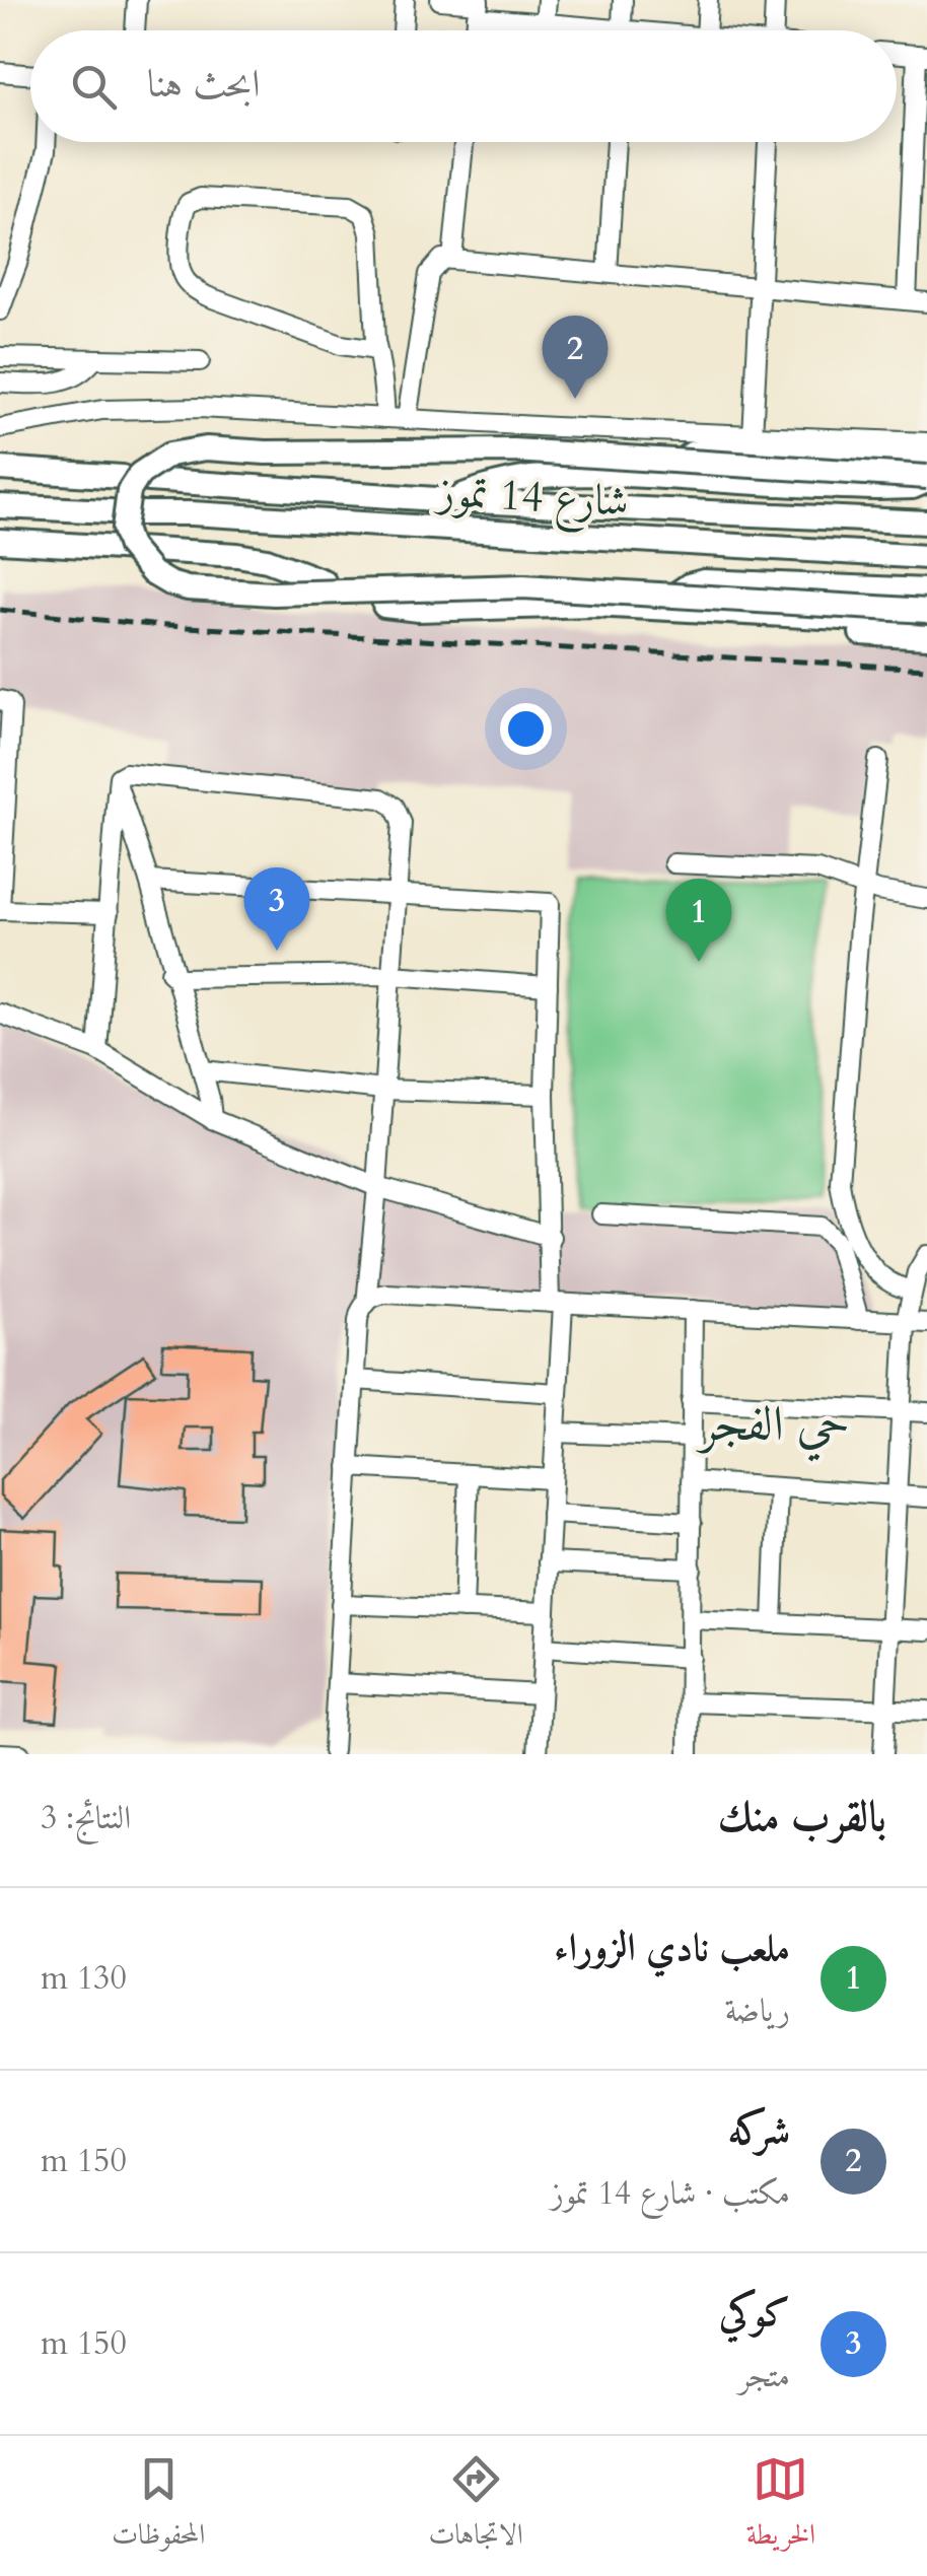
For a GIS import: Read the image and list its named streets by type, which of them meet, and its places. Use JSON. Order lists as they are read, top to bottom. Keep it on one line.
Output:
{"streets":{"main road":["شارع 14 تموز"]},"districts":["حي الفجر"],"page":{"search":"ابحث هنا","pins":["2","3","1"],"heading":["بالقرب منك","النتائج: 3"],"list":[{"mark":"1","name":"ملعب نادي الزوراء","note":"رياضة","value":"130 m"},{"mark":"2","name":"شركه","note":"مكتب · شارع 14 تموز","value":"150 m"},{"mark":"3","name":"كوكي","note":"متجر","value":"150 m"}],"nav":["الخريطة","الاتجاهات","المحفوظات"]}}
